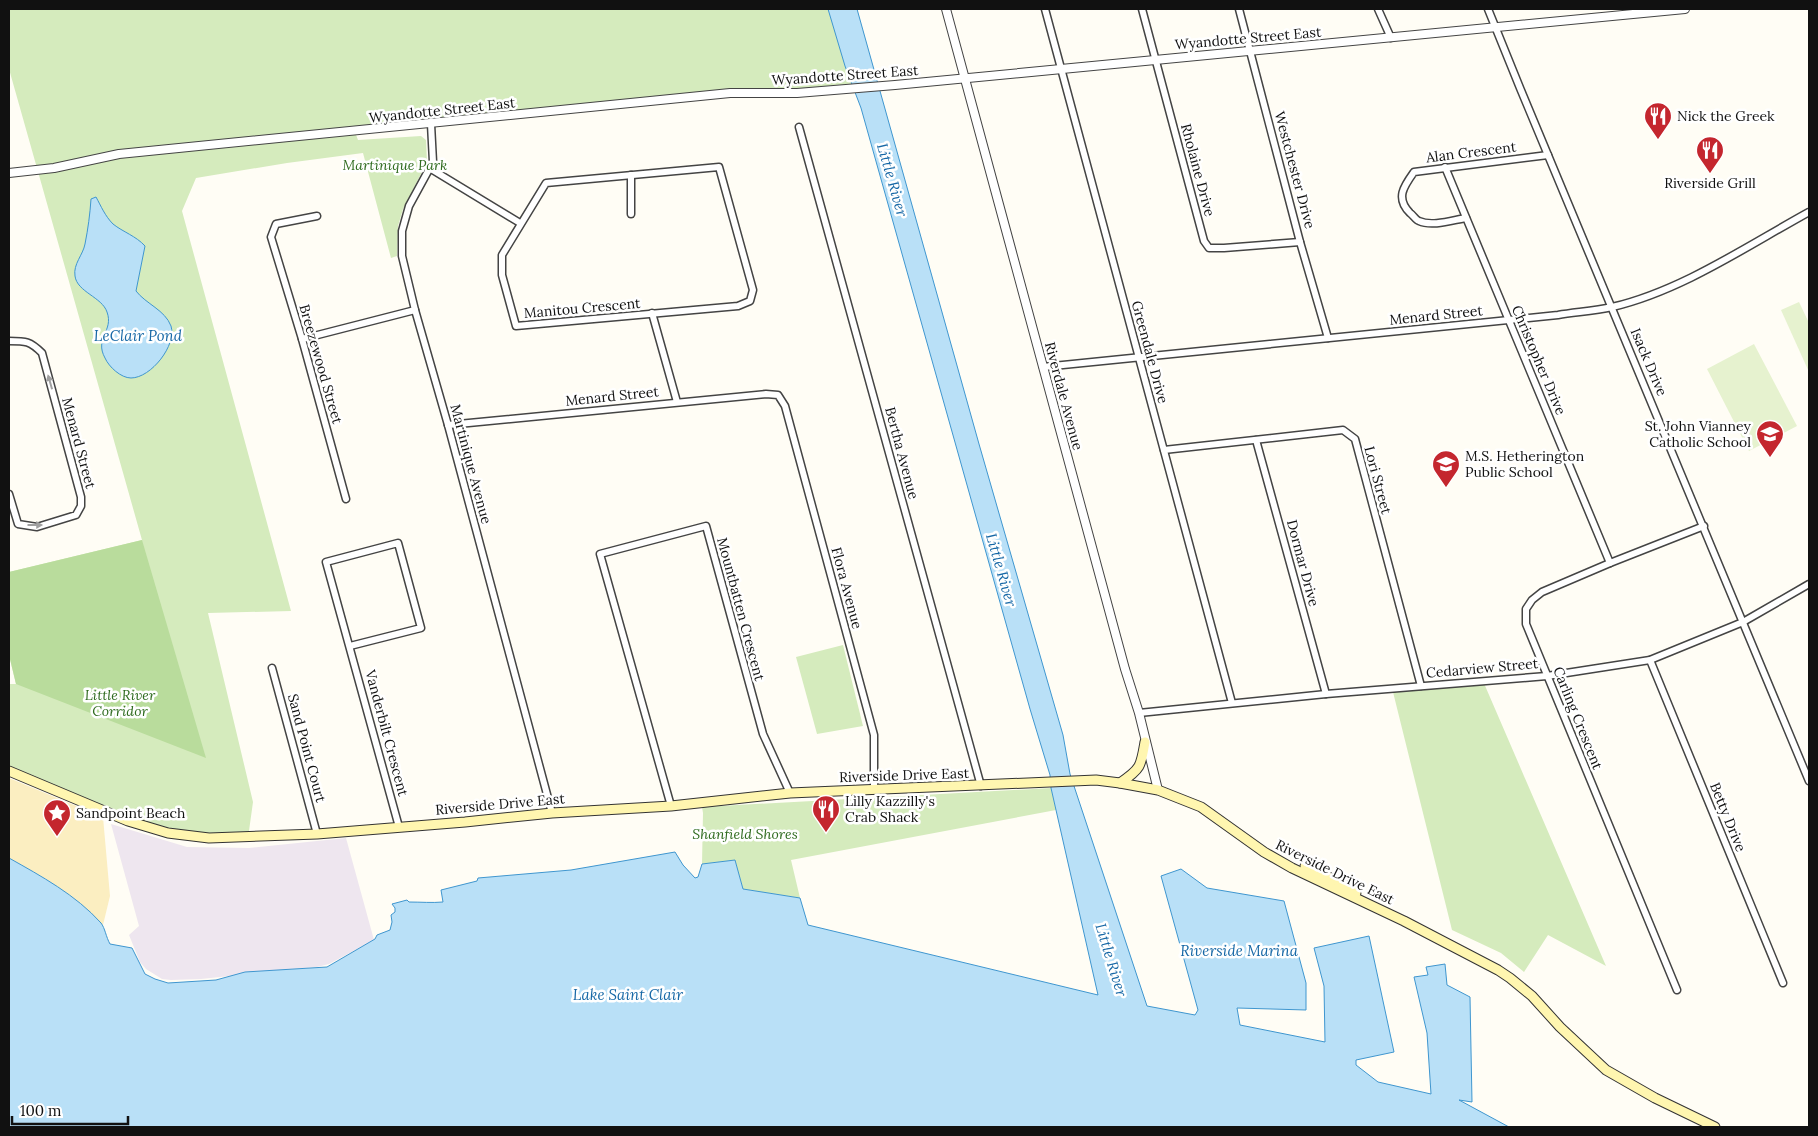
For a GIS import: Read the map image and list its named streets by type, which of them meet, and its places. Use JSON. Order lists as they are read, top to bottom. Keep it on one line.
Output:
{"streets":{"main road":["Riverside Drive East"],"street":["Wyandotte Street East","Alan Crescent","Rholaine Drive","Westchester Drive","Manitou Crescent","Menard Street","Greendale Drive","Christopher Drive","Isack Drive","Breezewood Street","Riverdale Avenue","Bertha Avenue","Martinique Avenue","Lori Street","Dormar Drive","Flora Avenue","Mountbatten Crescent","Cedarview Street","Carling Crescent","Vanderbilt Crescent","Sand Point Court","Betty Drive"]},"crossings":[["Wyandotte Street East","Rholaine Drive"],["Wyandotte Street East","Westchester Drive"],["Wyandotte Street East","Greendale Drive"],["Wyandotte Street East","Isack Drive"],["Wyandotte Street East","Riverdale Avenue"],["Wyandotte Street East","Martinique Avenue"],["Alan Crescent","Christopher Drive"],["Alan Crescent","Isack Drive"],["Rholaine Drive","Westchester Drive"],["Westchester Drive","Menard Street"],["Menard Street","Greendale Drive"],["Menard Street","Christopher Drive"],["Menard Street","Isack Drive"],["Menard Street","Riverdale Avenue"],["Menard Street","Martinique Avenue"],["Menard Street","Flora Avenue"],["Greendale Drive","Lori Street"],["Greendale Drive","Cedarview Street"],["Christopher Drive","Carling Crescent"],["Isack Drive","Cedarview Street"],["Isack Drive","Carling Crescent"],["Riverdale Avenue","Cedarview Street"],["Riverdale Avenue","Riverside Drive East"],["Bertha Avenue","Riverside Drive East"],["Martinique Avenue","Riverside Drive East"],["Lori Street","Dormar Drive"],["Lori Street","Cedarview Street"],["Dormar Drive","Cedarview Street"],["Flora Avenue","Riverside Drive East"],["Mountbatten Crescent","Riverside Drive East"],["Cedarview Street","Carling Crescent"],["Cedarview Street","Betty Drive"],["Vanderbilt Crescent","Riverside Drive East"],["Sand Point Court","Riverside Drive East"]],"water":["Little River","LeClair Pond","Riverside Marina","Lake Saint Clair"],"parks":["Martinique Park","Little River Corridor","Shanfield Shores"],"places":{"restaurant":["Nick the Greek","Riverside Grill","Lilly Kazzilly's Crab Shack"],"school or university":["St. John Vianney Catholic School","M.S. Hetherington Public School"],"place":["Sandpoint Beach"]},"scale_bar":"100 m"}
